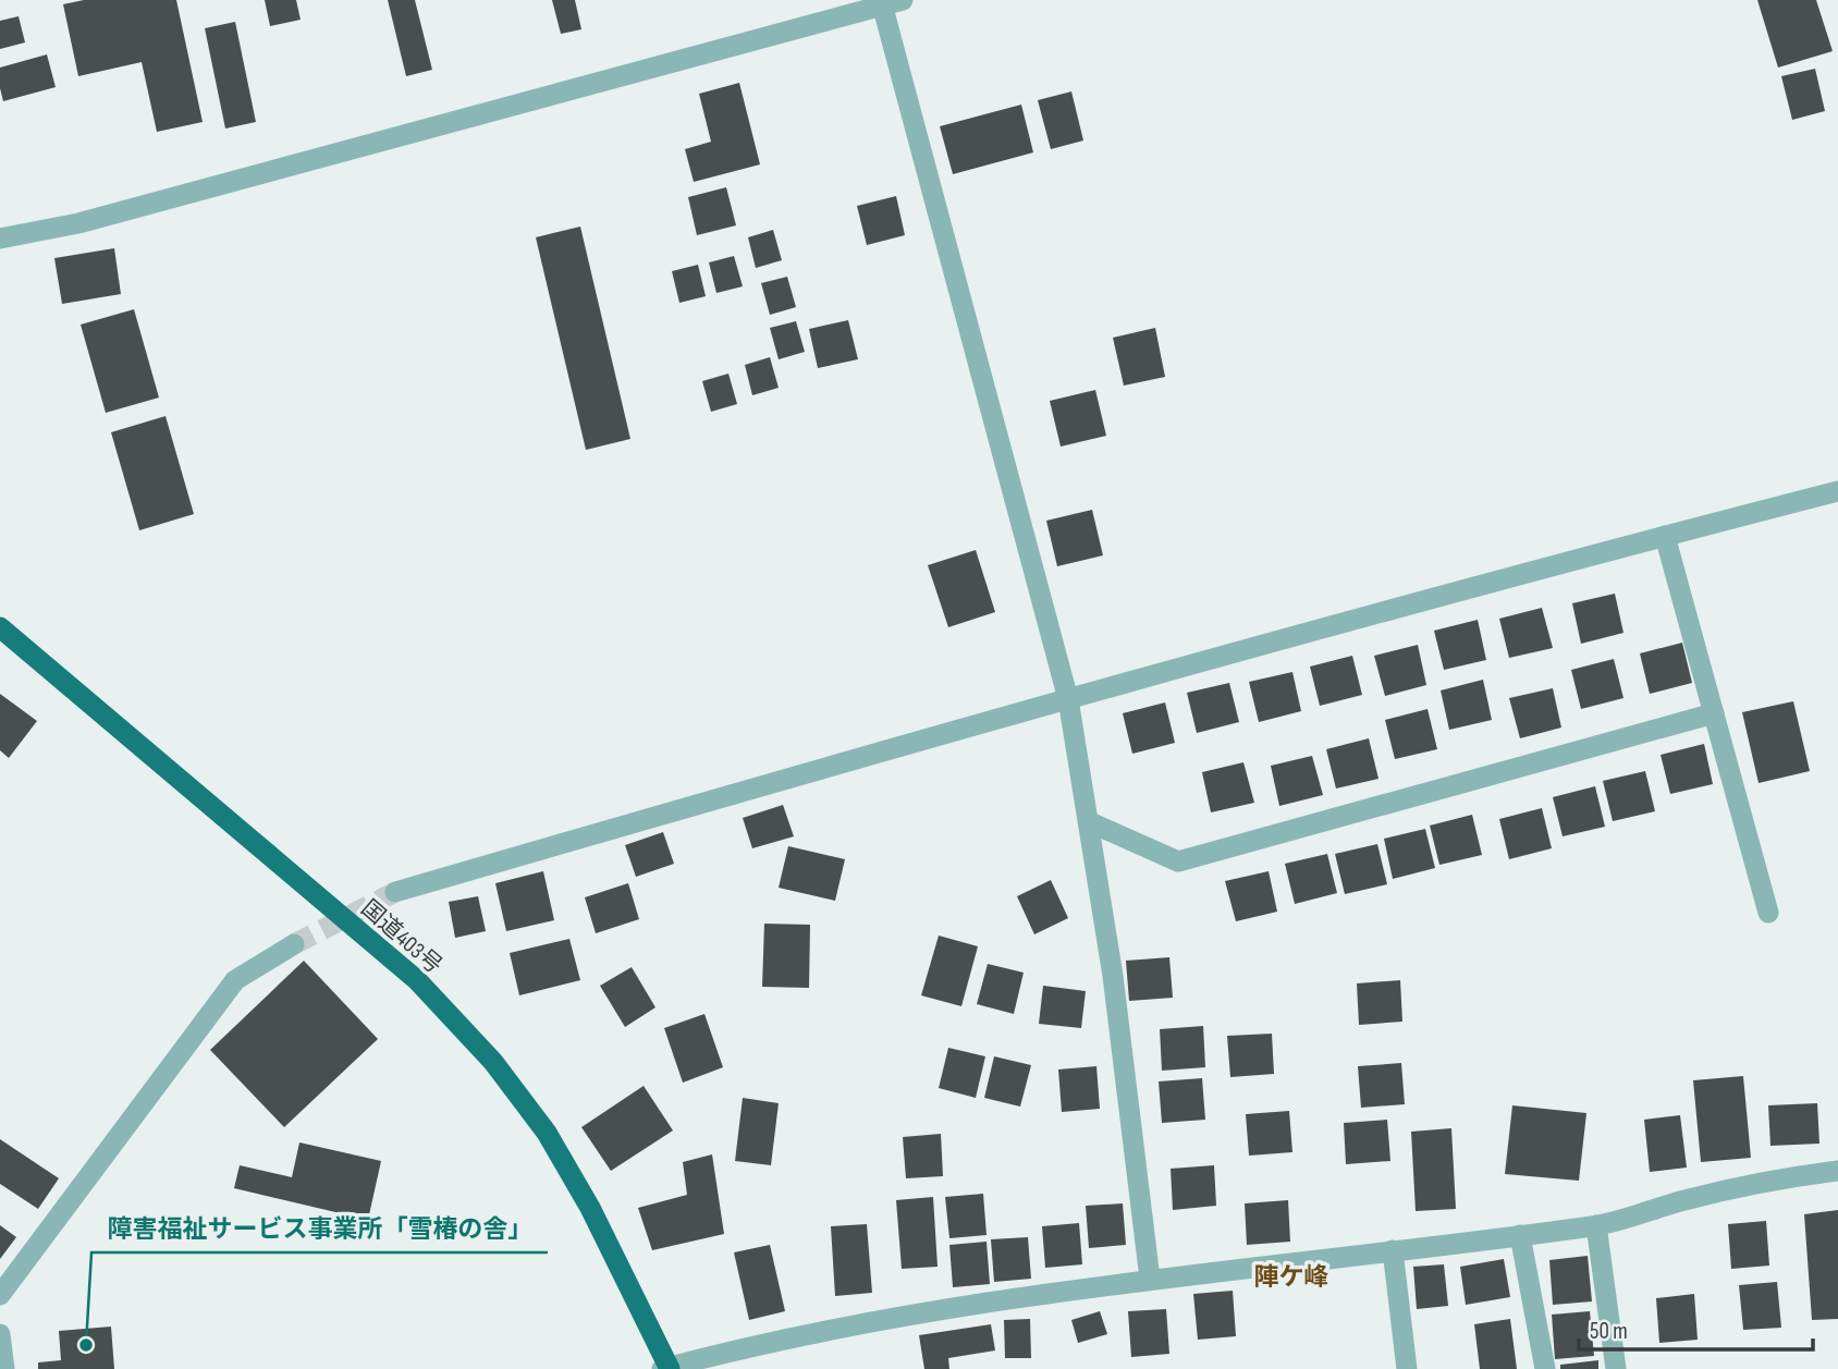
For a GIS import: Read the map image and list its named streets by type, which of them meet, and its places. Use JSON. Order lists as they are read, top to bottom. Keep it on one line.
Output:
{"streets":{"highway":["国道403号"]},"districts":["陣ケ峰"],"places":["障害福祉サービス事業所「雪椿の舎」"],"scale_bar":"50 m"}
